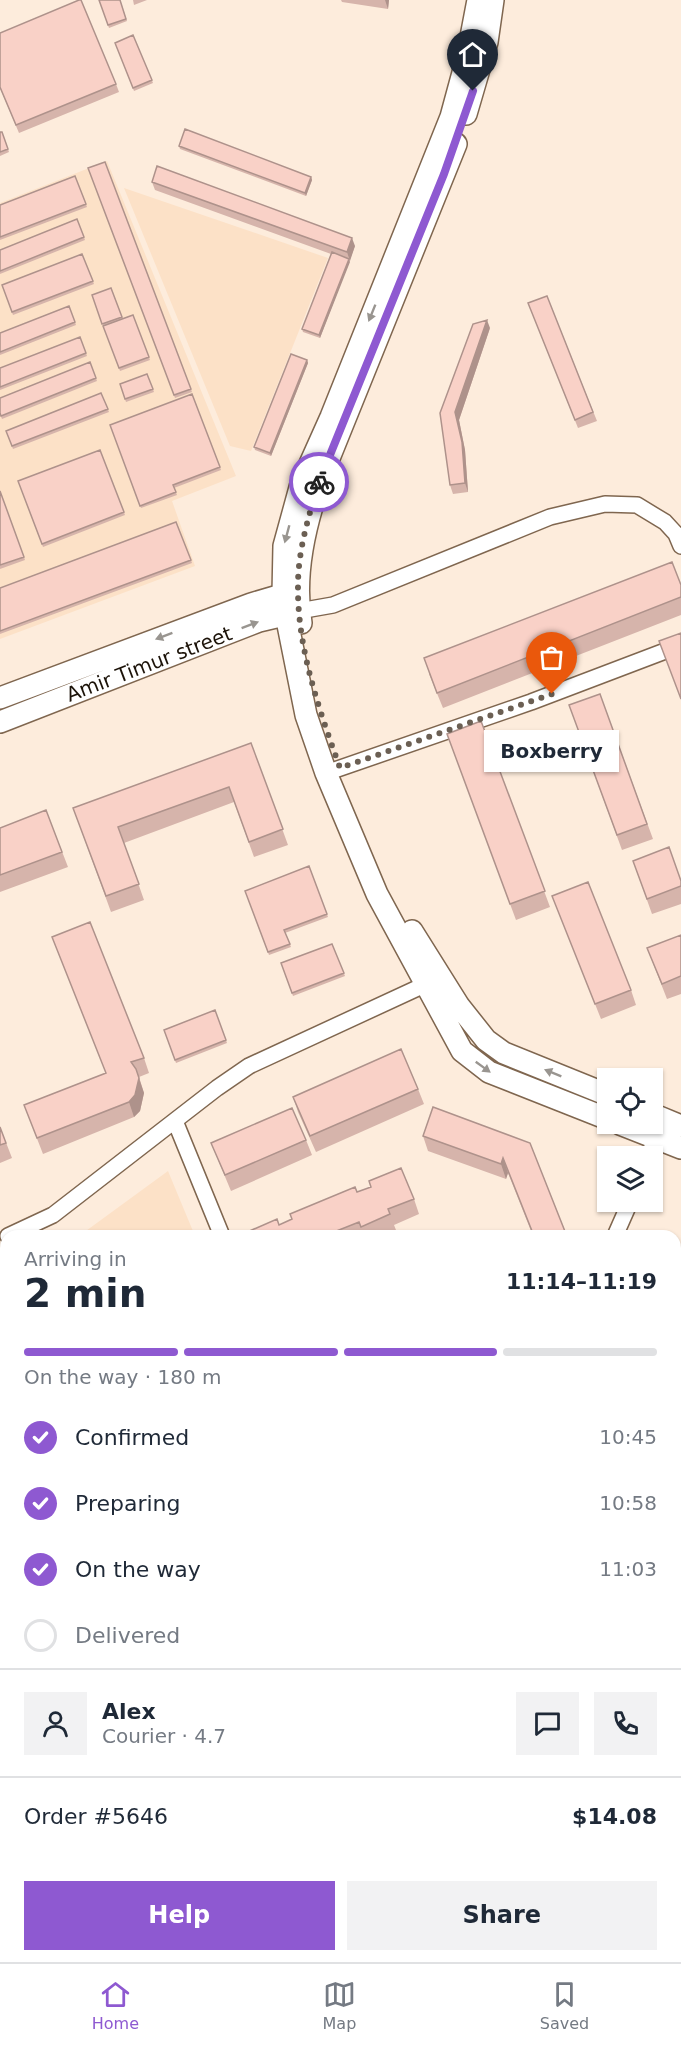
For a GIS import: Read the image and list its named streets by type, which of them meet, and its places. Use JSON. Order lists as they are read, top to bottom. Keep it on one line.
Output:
{"streets":{"main road":["Amir Timur street"]},"places":["Boxberry"],"page":{"bubble":"Boxberry","heading":["2 min","Arriving in","11:14–11:19"],"panel":["Alex","Courier · 4.7","Order #5646","$14.08"],"bar":"On the way · 180 m","list":[["Confirmed","10:45"],["Preparing","10:58"],["On the way","11:03"],"Delivered"],"buttons":["Help","Share"],"tabs":["Home","Map","Saved"]}}
